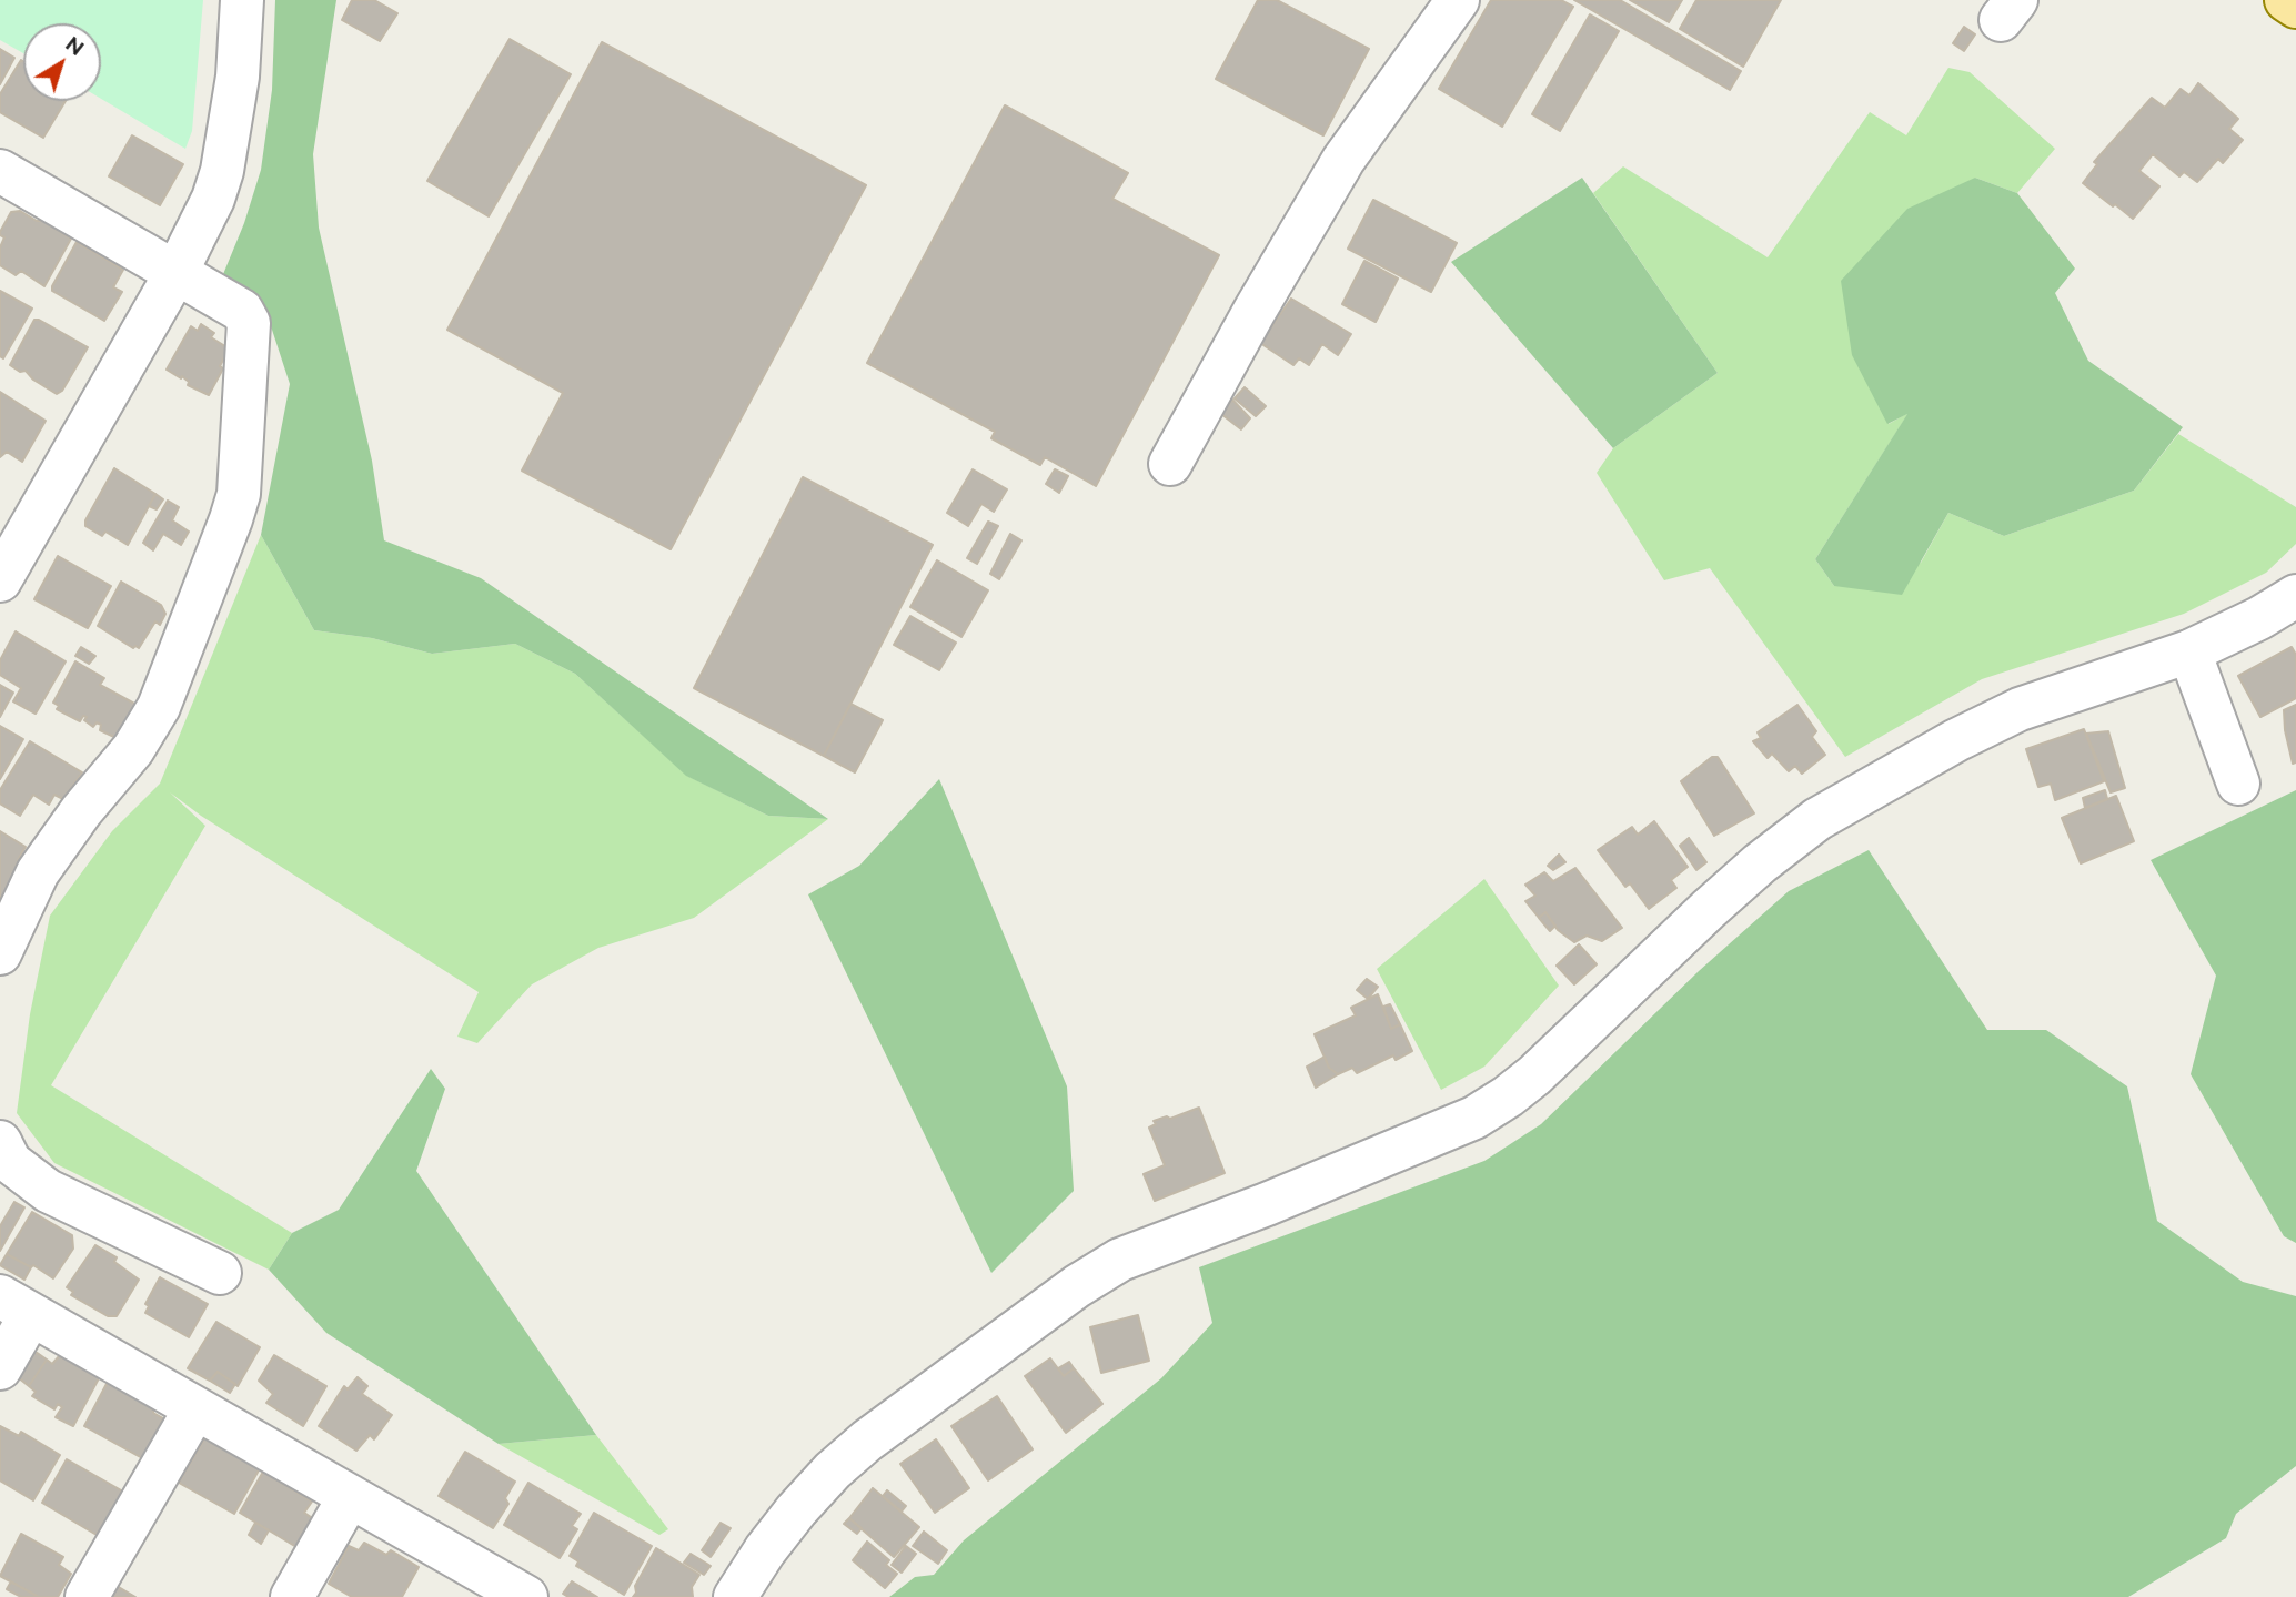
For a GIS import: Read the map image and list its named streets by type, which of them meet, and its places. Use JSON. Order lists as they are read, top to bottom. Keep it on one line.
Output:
{"north":"top right"}
